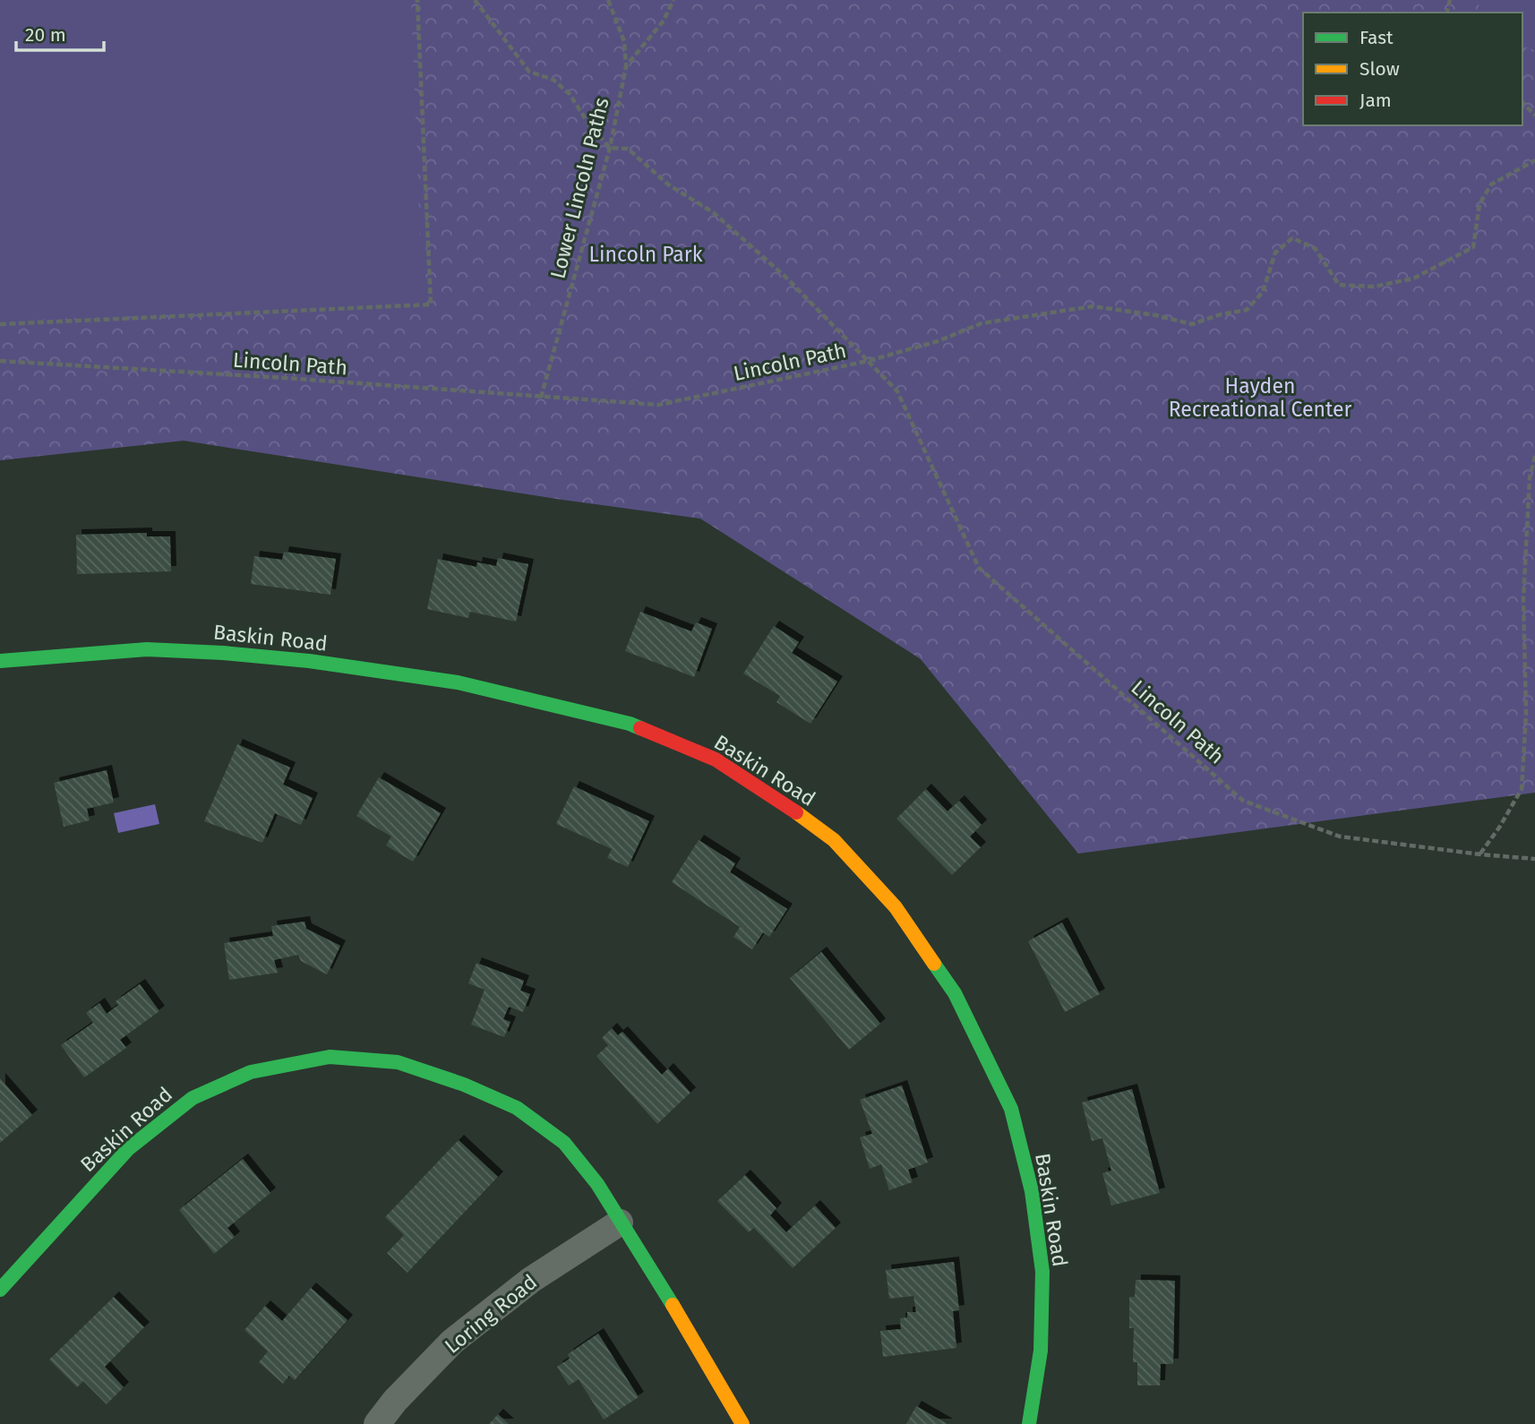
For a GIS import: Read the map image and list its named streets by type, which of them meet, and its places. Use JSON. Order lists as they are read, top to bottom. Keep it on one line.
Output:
{"streets":{"street":["Baskin Road","Loring Road"],"path":["Lower Lincoln Paths","Lincoln Path"]},"crossings":[["Lower Lincoln Paths","Lincoln Path"],["Baskin Road","Loring Road"]],"parks":["Lincoln Park","Hayden Recreational Center"],"legend":["Fast","Slow","Jam"],"scale_bar":"20 m"}
